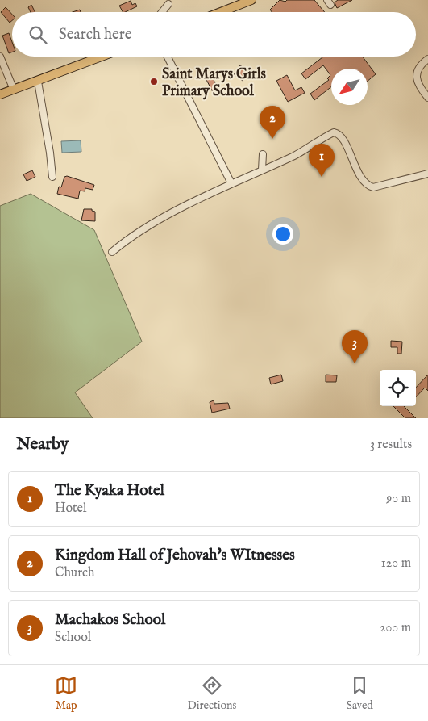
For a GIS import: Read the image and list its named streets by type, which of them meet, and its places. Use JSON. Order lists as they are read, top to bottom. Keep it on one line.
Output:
{"places":["Saint Marys Girls Primary School"],"north":"bottom left","page":{"search":"Search here","pins":["2","1","3"],"heading":["Nearby","3 results"],"list":[{"mark":"1","name":"The Kyaka Hotel","note":"Hotel","value":"90 m"},{"mark":"2","name":"Kingdom Hall of Jehovah's WItnesses","note":"Church","value":"120 m"},{"mark":"3","name":"Machakos School","note":"School","value":"200 m"}],"nav":["Map","Directions","Saved"]}}
